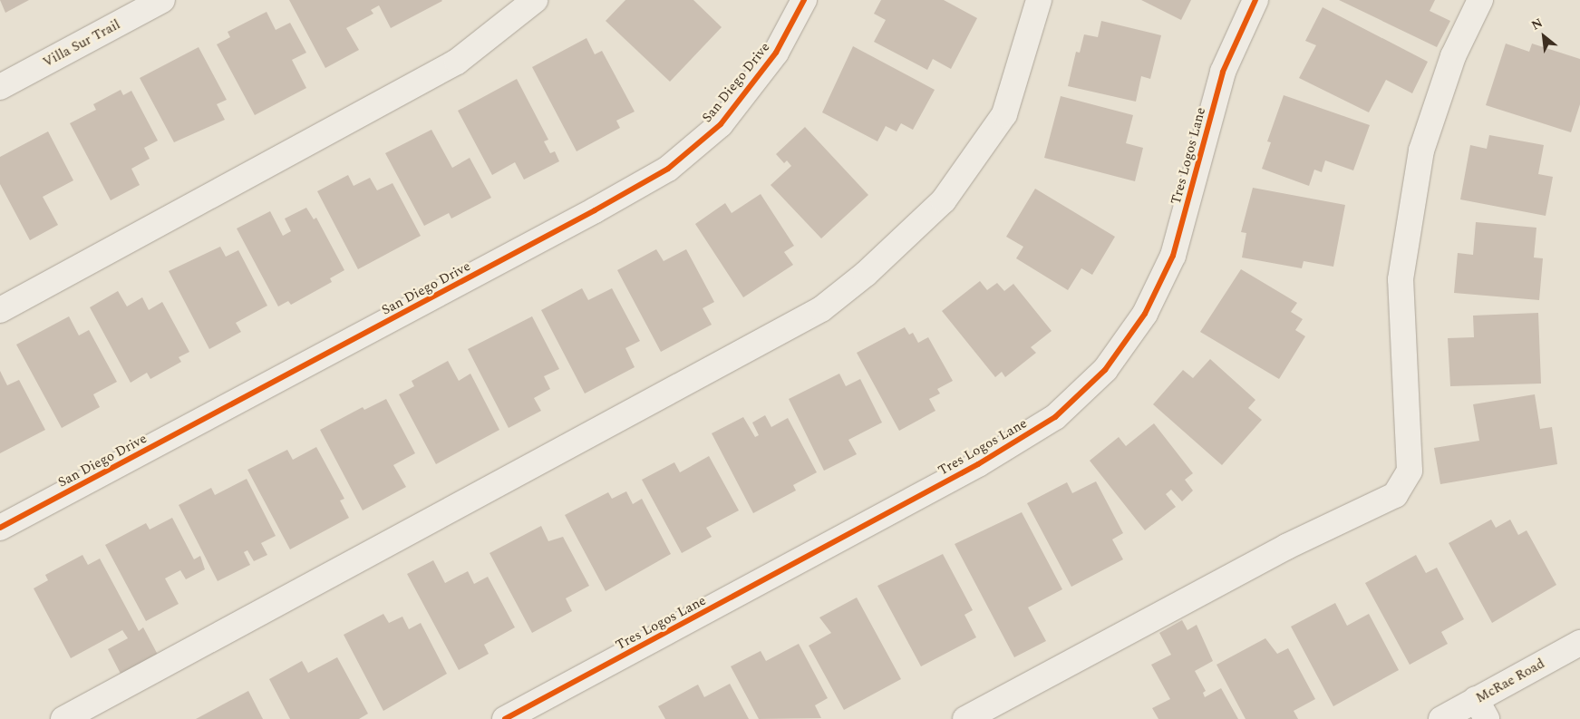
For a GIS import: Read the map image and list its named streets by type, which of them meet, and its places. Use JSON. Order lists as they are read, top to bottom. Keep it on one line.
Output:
{"streets":{"street":["Villa Sur Trail","San Diego Drive","Tres Logos Lane","McRae Road"]},"north":"top left"}
